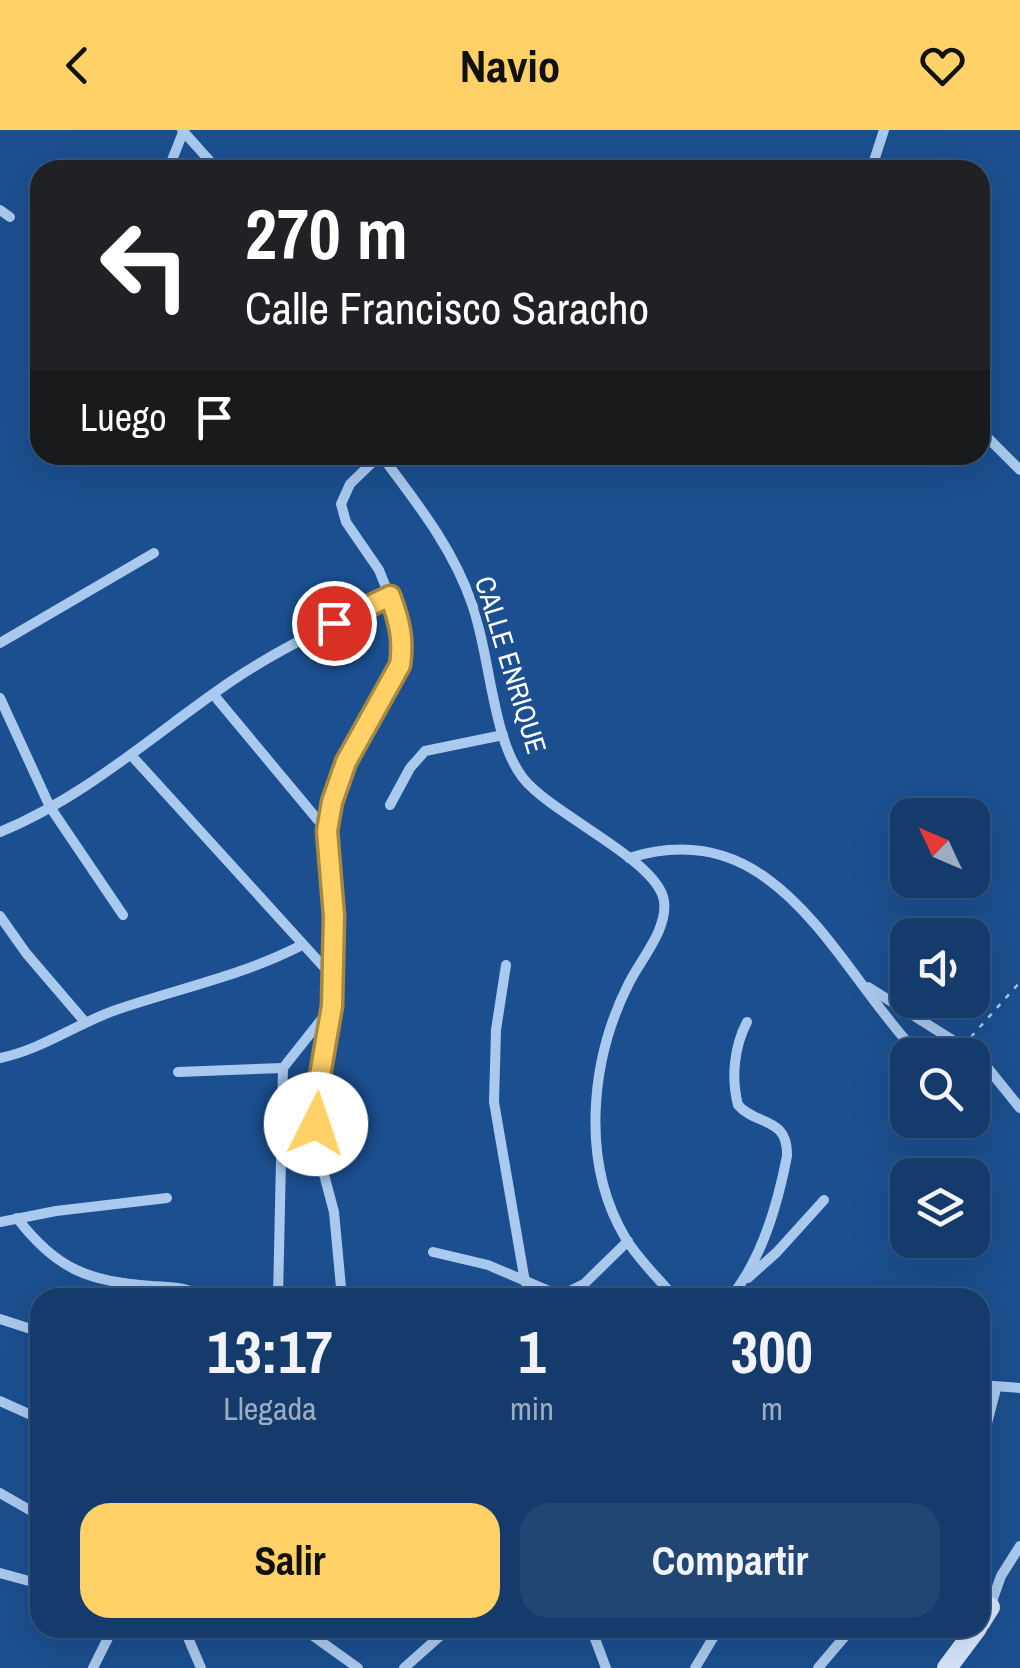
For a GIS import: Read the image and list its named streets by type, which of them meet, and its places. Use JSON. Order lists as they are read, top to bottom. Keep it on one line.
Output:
{"streets":{"street":["CALLE ENRIQUE"]},"north":"top left","page":{"header":"Navio","turn":["270 m","Calle Francisco Saracho"],"then":"Luego","eta":["13:17","Llegada","1","min","300","m"],"buttons":["Salir","Compartir"]}}
